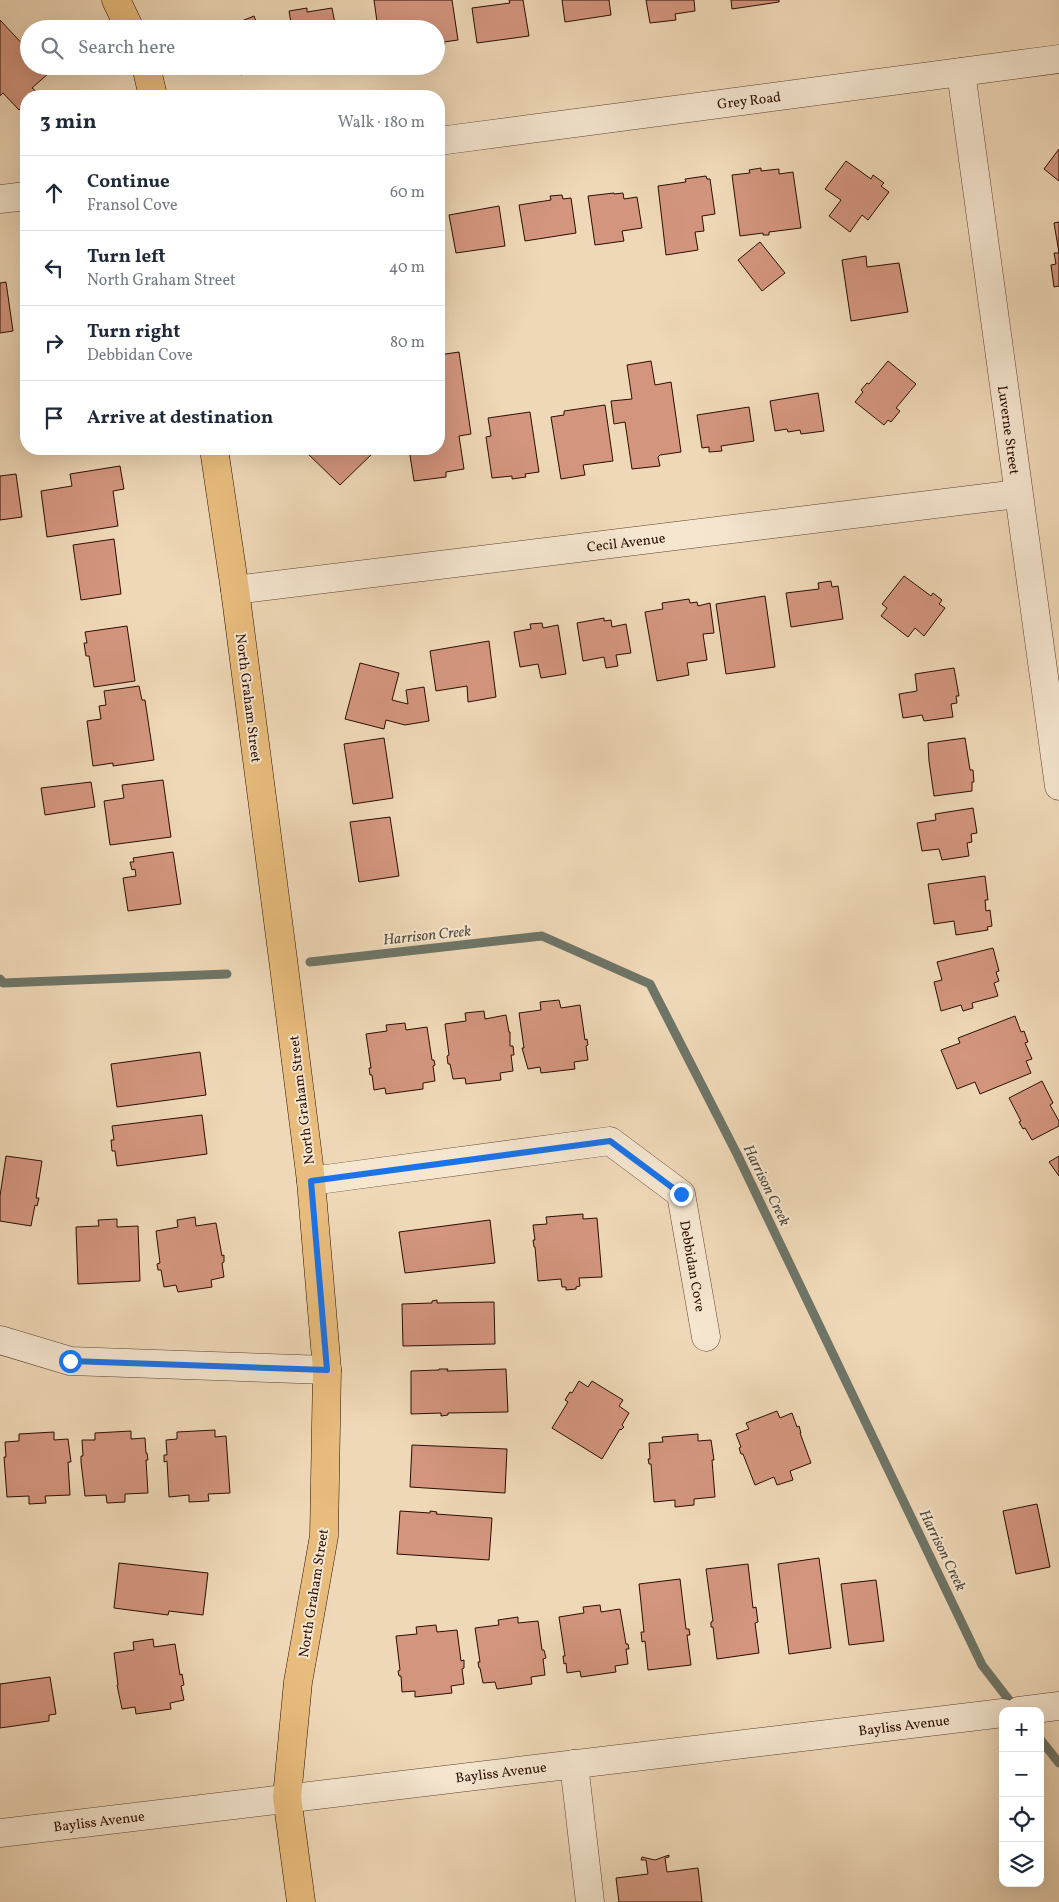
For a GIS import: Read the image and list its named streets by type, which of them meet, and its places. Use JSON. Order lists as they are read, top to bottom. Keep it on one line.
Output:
{"streets":{"main road":["North Graham Street"],"street":["Grey Road","Luverne Street","Cecil Avenue","Debbidan Cove","Bayliss Avenue"]},"crossings":[["Grey Road","Luverne Street"],["Luverne Street","Cecil Avenue"],["Cecil Avenue","North Graham Street"],["North Graham Street","Debbidan Cove"],["North Graham Street","Bayliss Avenue"]],"water":["Harrison Creek"],"page":{"search":"Search here","heading":["3 min","Walk · 180 m"],"list":[["Continue","Fransol Cove","60 m"],["Turn left","North Graham Street","40 m"],["Turn right","Debbidan Cove","80 m"],"Arrive at destination"],"map_buttons":["+","−"]}}
